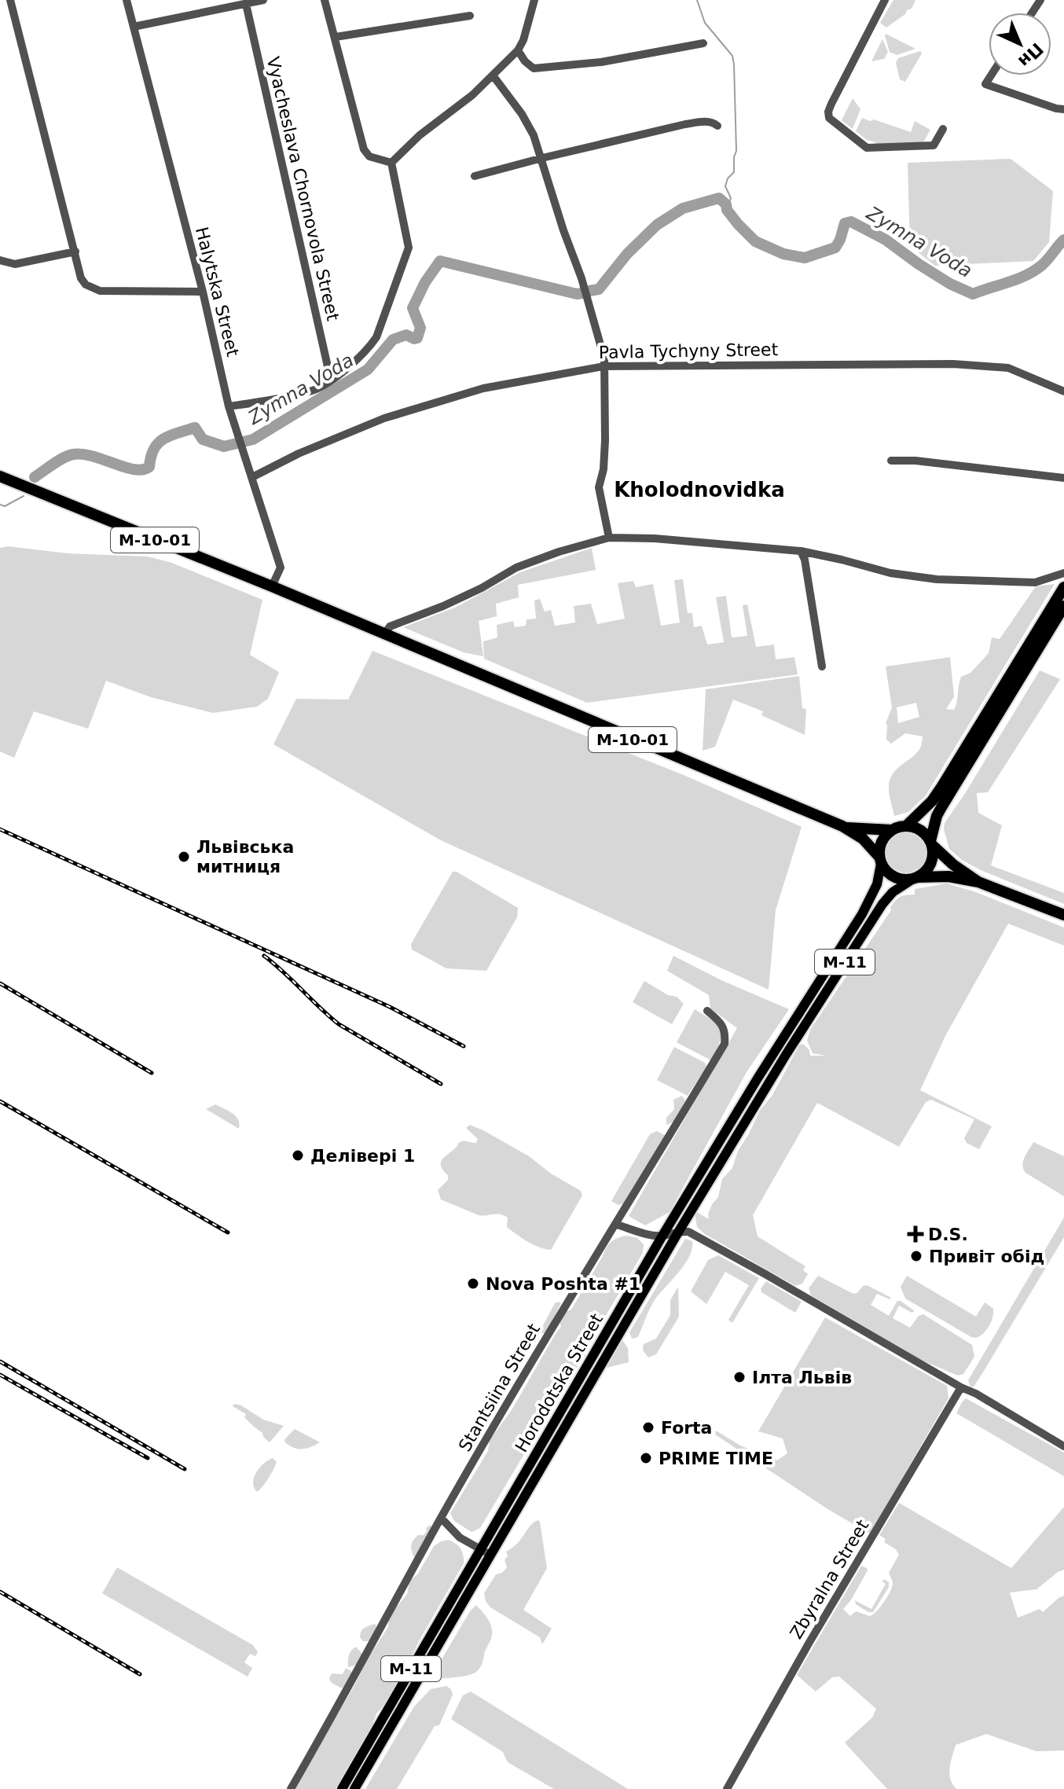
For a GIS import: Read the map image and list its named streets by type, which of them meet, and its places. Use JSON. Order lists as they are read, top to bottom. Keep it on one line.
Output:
{"streets":{"highway":["М-10-01","М-11"],"main road":["Horodotska Street"],"street":["Vyacheslava Chornovola Street","Halytska Street","Pavla Tychyny Street","Stantsiina Street","Zbyralna Street"]},"crossings":[["Halytska Street","Pavla Tychyny Street"],["Halytska Street","М-10-01"],["М-10-01","М-11"],["М-10-01","Horodotska Street"],["М-11","Horodotska Street"]],"districts":["Kholodnovidka"],"water":["Zymna Voda"],"places":{"other":["Львівська митниця","Делівері 1","Привіт обід","Nova Poshta #1","Ілта Львів","Forta","PRIME TIME"],"health":["D.S."]},"north":"bottom right"}
